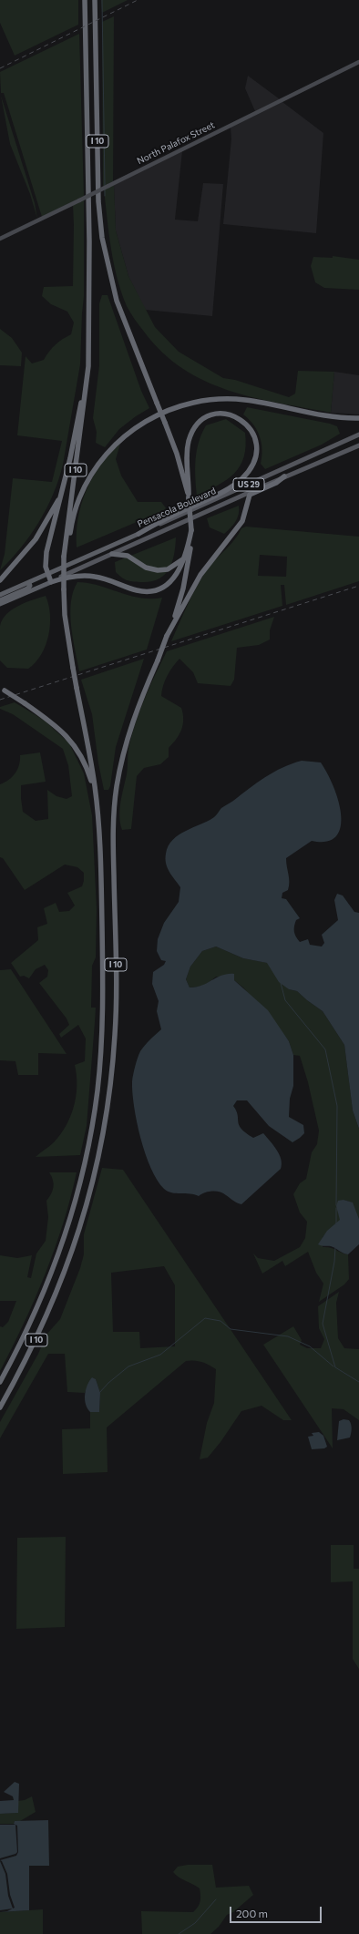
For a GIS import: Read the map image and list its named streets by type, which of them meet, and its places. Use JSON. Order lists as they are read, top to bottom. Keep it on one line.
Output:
{"streets":{"highway":["I 10","US 29","Pensacola Boulevard"],"main road":["North Palafox Street"]},"scale_bar":"200 m"}
